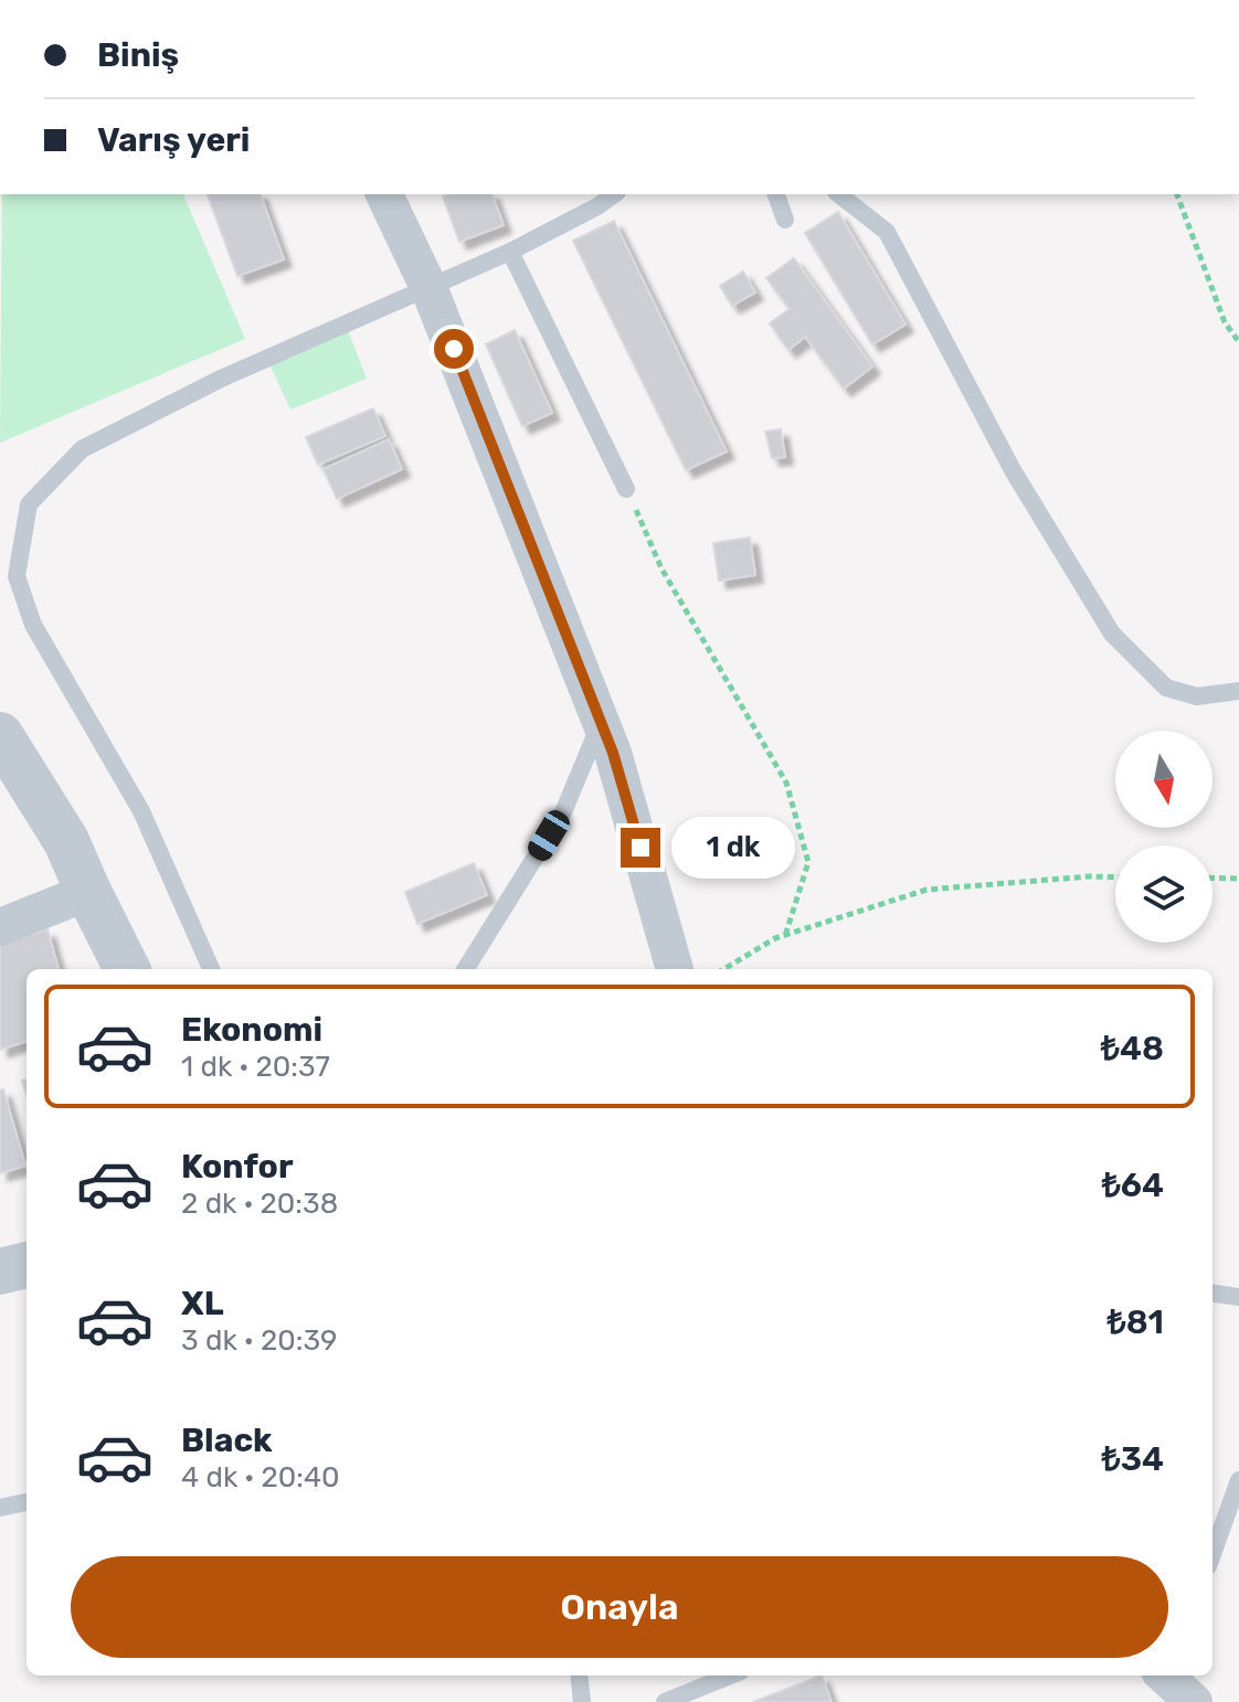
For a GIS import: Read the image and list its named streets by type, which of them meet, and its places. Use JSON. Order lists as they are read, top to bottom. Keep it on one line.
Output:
{"north":"bottom","page":{"banner":["Biniş","Varış yeri"],"bubble":"1 dk","list":[{"name":"Ekonomi","note":"1 dk · 20:37","value":"₺48"},{"name":"Konfor","note":"2 dk · 20:38","value":"₺64"},{"name":"XL","note":"3 dk · 20:39","value":"₺81"},{"name":"Black","note":"4 dk · 20:40","value":"₺34"}],"buttons":"Onayla"}}
